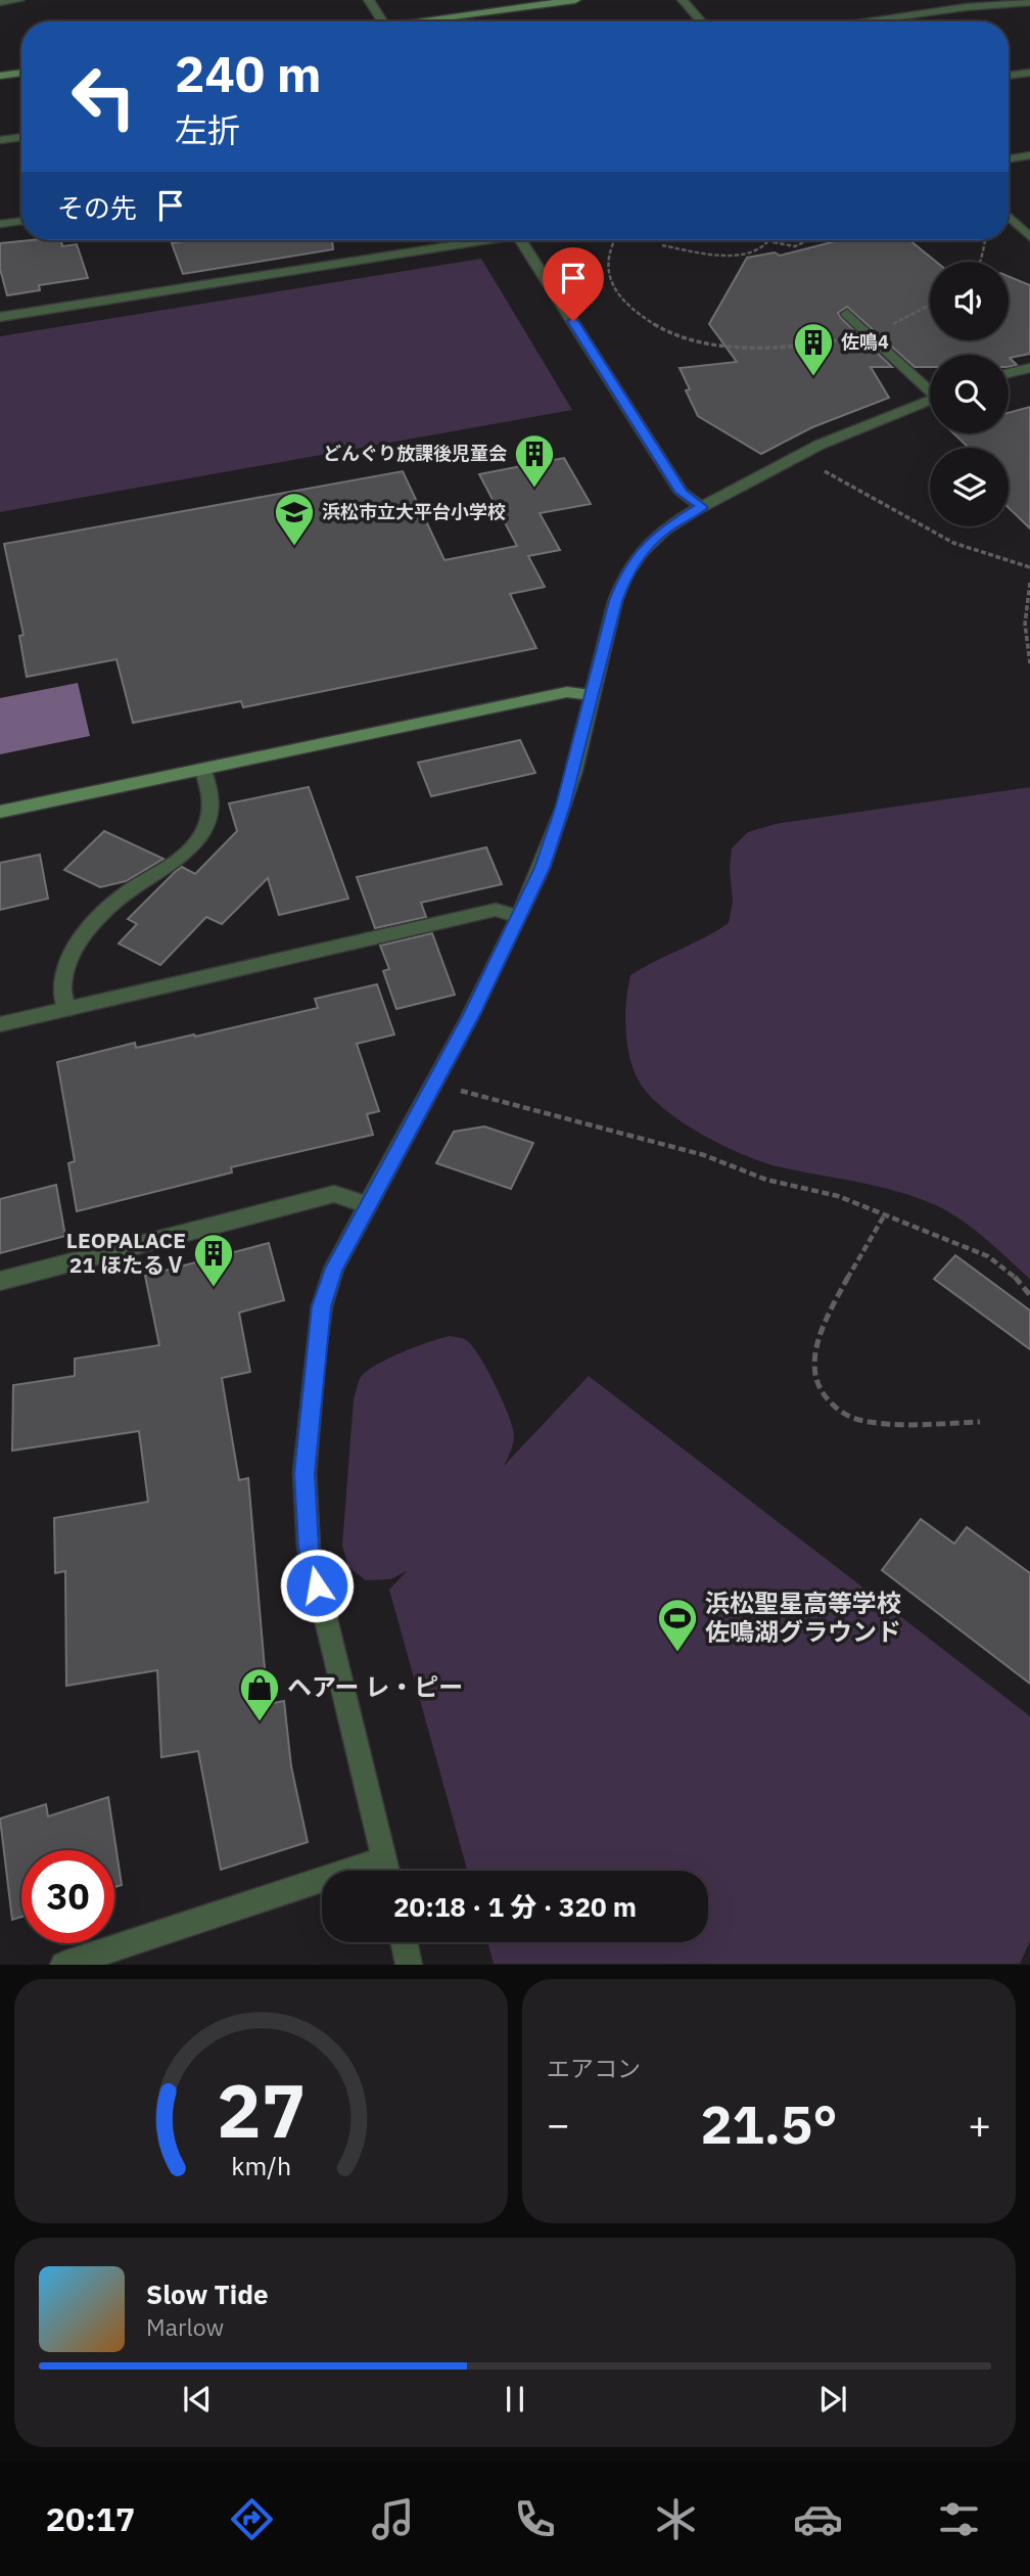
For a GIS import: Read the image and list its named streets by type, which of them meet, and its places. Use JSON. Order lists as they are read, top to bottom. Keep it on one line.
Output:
{"places":{"building":["佐鳴4","どんぐり放課後児童会","LEOPALACE 21 ほたるⅤ"],"school or university":["浜松市立大平台小学校"],"sports":["浜松聖星高等学校 佐鳴湖グラウンド"],"shop":["ヘアー レ・ピー"]},"page":{"turn":["240 m","左折"],"then":"その先","limit":"30","trip":"20:18 · 1 分 · 320 m","tile":"エアコン","heat":["−","21.5°","+"],"song":["Slow Tide","Marlow"],"tabs":"20:17","gauge":["27","km/h"]}}
